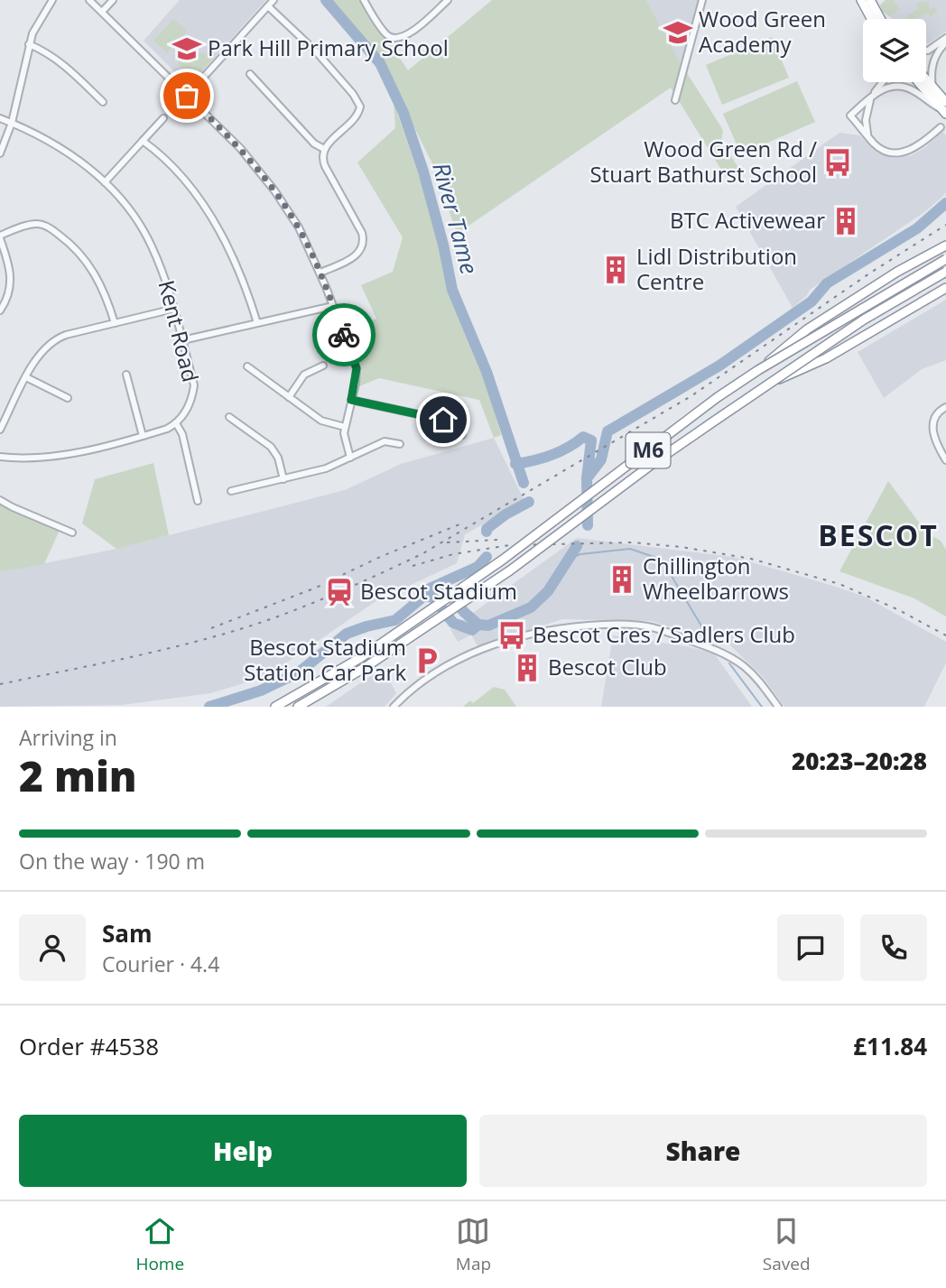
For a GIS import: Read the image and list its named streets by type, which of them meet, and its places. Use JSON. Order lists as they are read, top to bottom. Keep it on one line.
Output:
{"streets":{"highway":["M6"],"street":["Kent Road"]},"districts":["BESCOT"],"water":["River Tame"],"places":{"school or university":["Wood Green Academy","Park Hill Primary School"],"bus stop":["Wood Green Rd / Stuart Bathurst School","Bescot Cres / Sadlers Club"],"building":["BTC Activewear","Lidl Distribution Centre","Chillington Wheelbarrows","Bescot Club"],"station":["Bescot Stadium"],"parking":["Bescot Stadium Station Car Park"]},"page":{"heading":["2 min","Arriving in","20:23–20:28"],"panel":["Sam","Courier · 4.4","Order #4538","£11.84"],"bar":"On the way · 190 m","buttons":["Help","Share"],"tabs":["Home","Map","Saved"]}}
